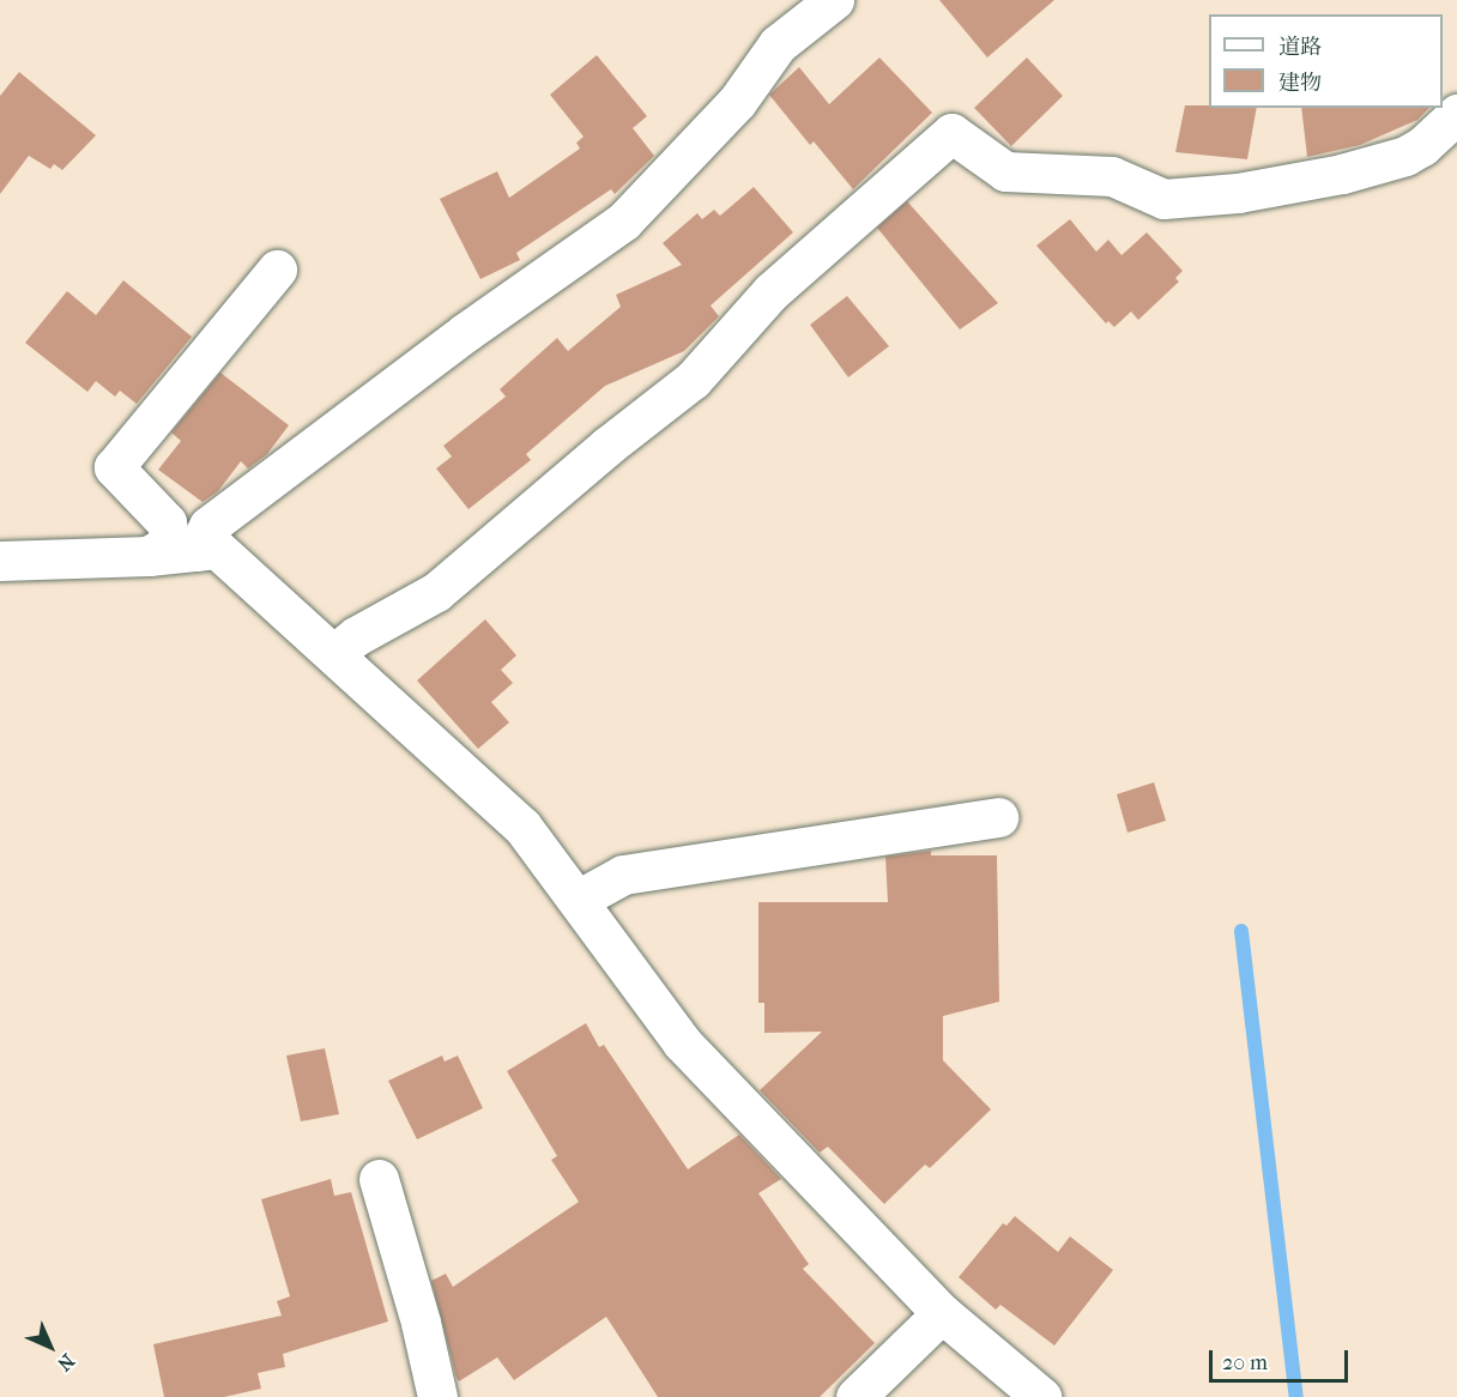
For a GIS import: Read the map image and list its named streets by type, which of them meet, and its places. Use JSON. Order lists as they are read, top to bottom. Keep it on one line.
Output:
{"legend":["道路","建物"],"scale_bar":"20 m","north":"bottom right"}
